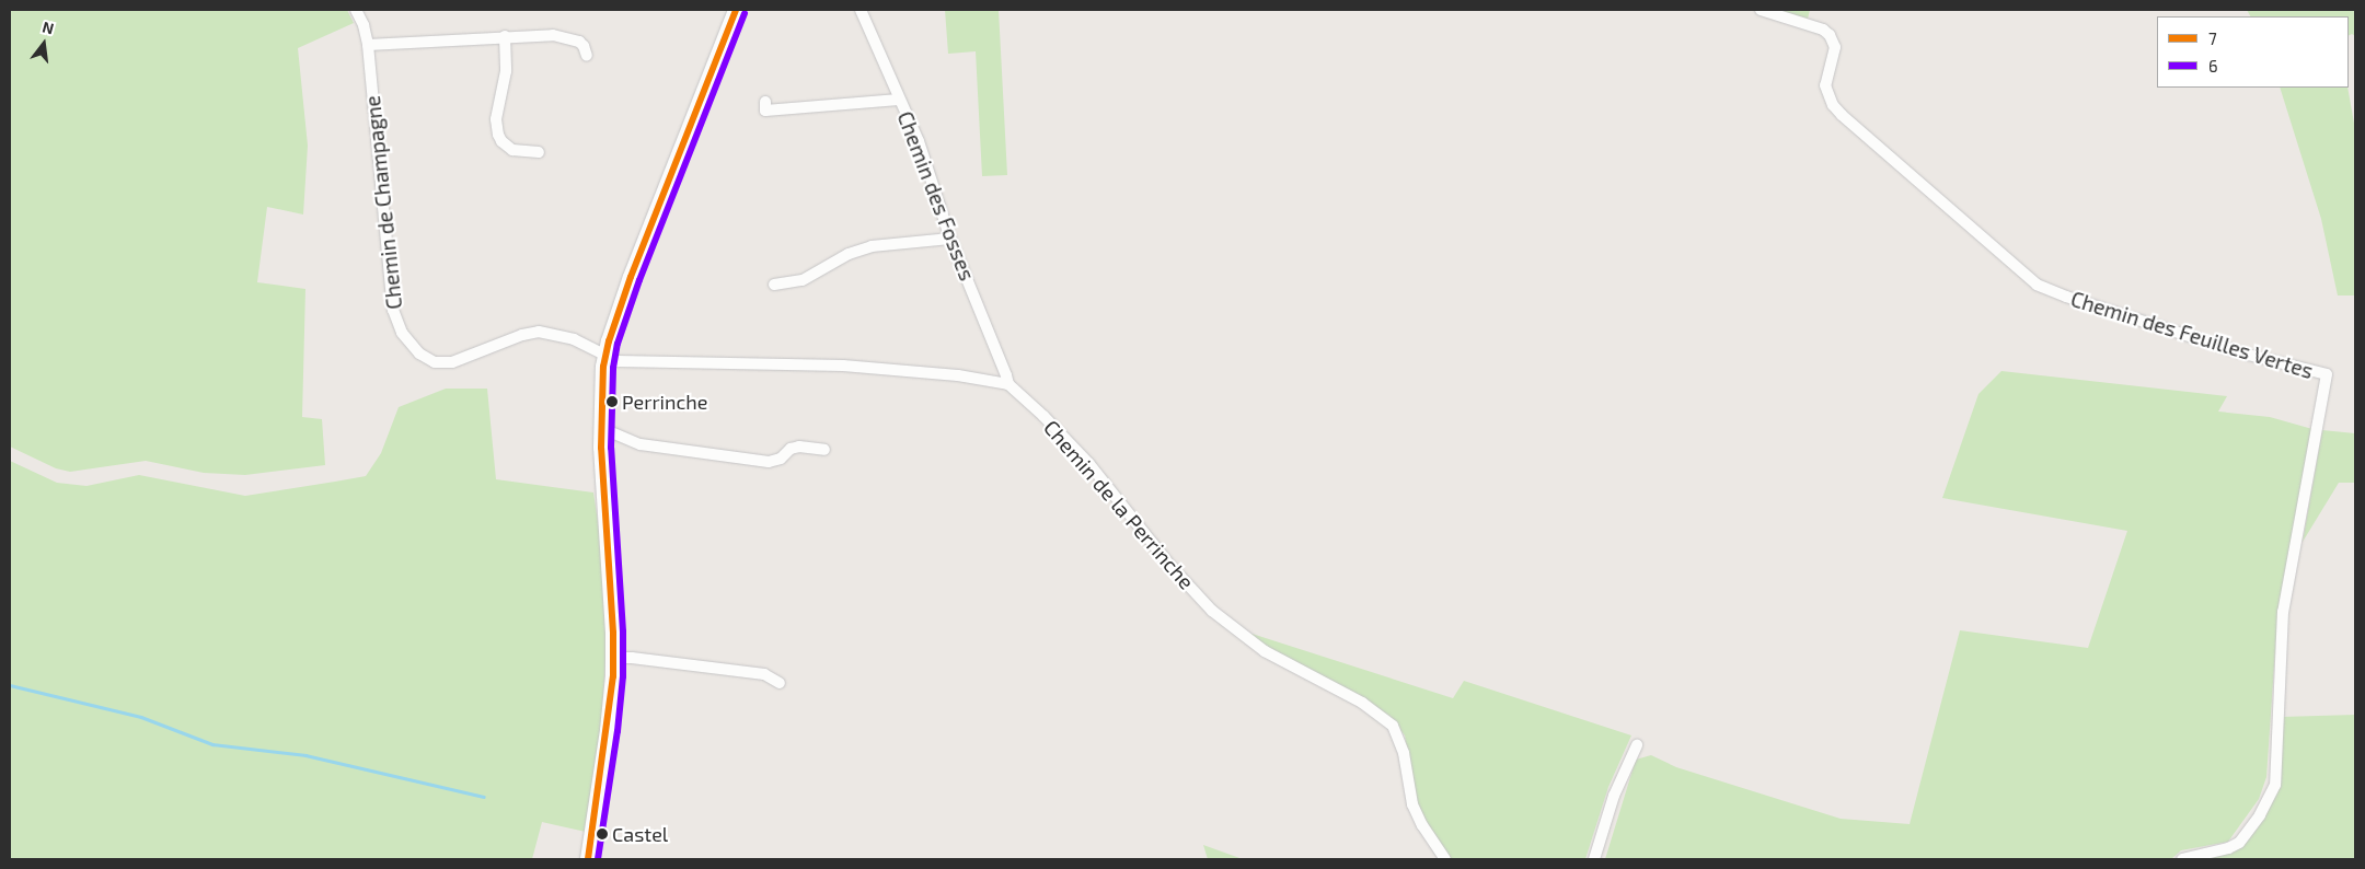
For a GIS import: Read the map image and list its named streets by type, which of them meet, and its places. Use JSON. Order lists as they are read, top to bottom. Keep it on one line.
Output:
{"streets":{"street":["Chemin des Fosses","Chemin de Champagne","Chemin des Feuilles Vertes","Chemin de la Perrinche"]},"crossings":[["Chemin des Fosses","Chemin de la Perrinche"]],"places":["Perrinche","Castel"],"lines":["transit line 7","transit line 6"],"legend":["7","6"],"north":"top"}
